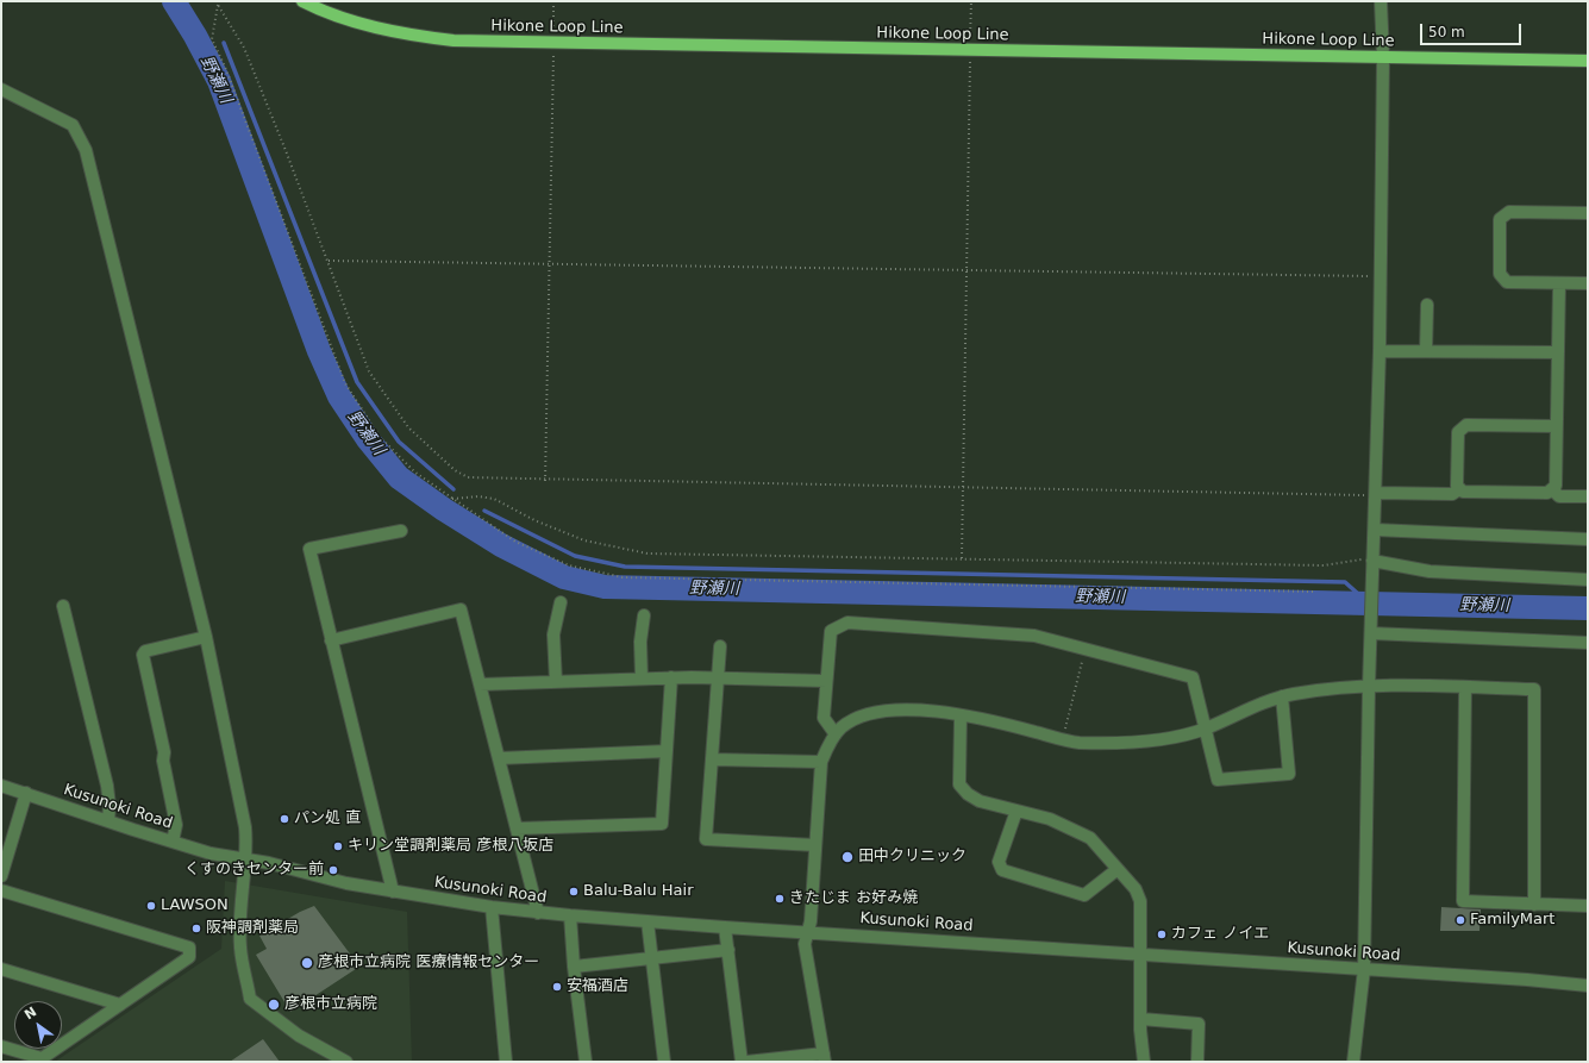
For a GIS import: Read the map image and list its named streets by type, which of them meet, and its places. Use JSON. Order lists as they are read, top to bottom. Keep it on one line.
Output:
{"streets":{"main road":["Hikone Loop Line"],"street":["Kusunoki Road"]},"water":["野瀬川"],"places":["パン処 直","キリン堂調剤薬局 彦根八坂店","田中クリニック","くすのきセンター前","Balu-Balu Hair","きたじま お好み焼","LAWSON","FamilyMart","阪神調剤薬局","カフェ ノイエ","彦根市立病院 医療情報センター","安福酒店","彦根市立病院"],"scale_bar":"50 m","north":"top left"}
